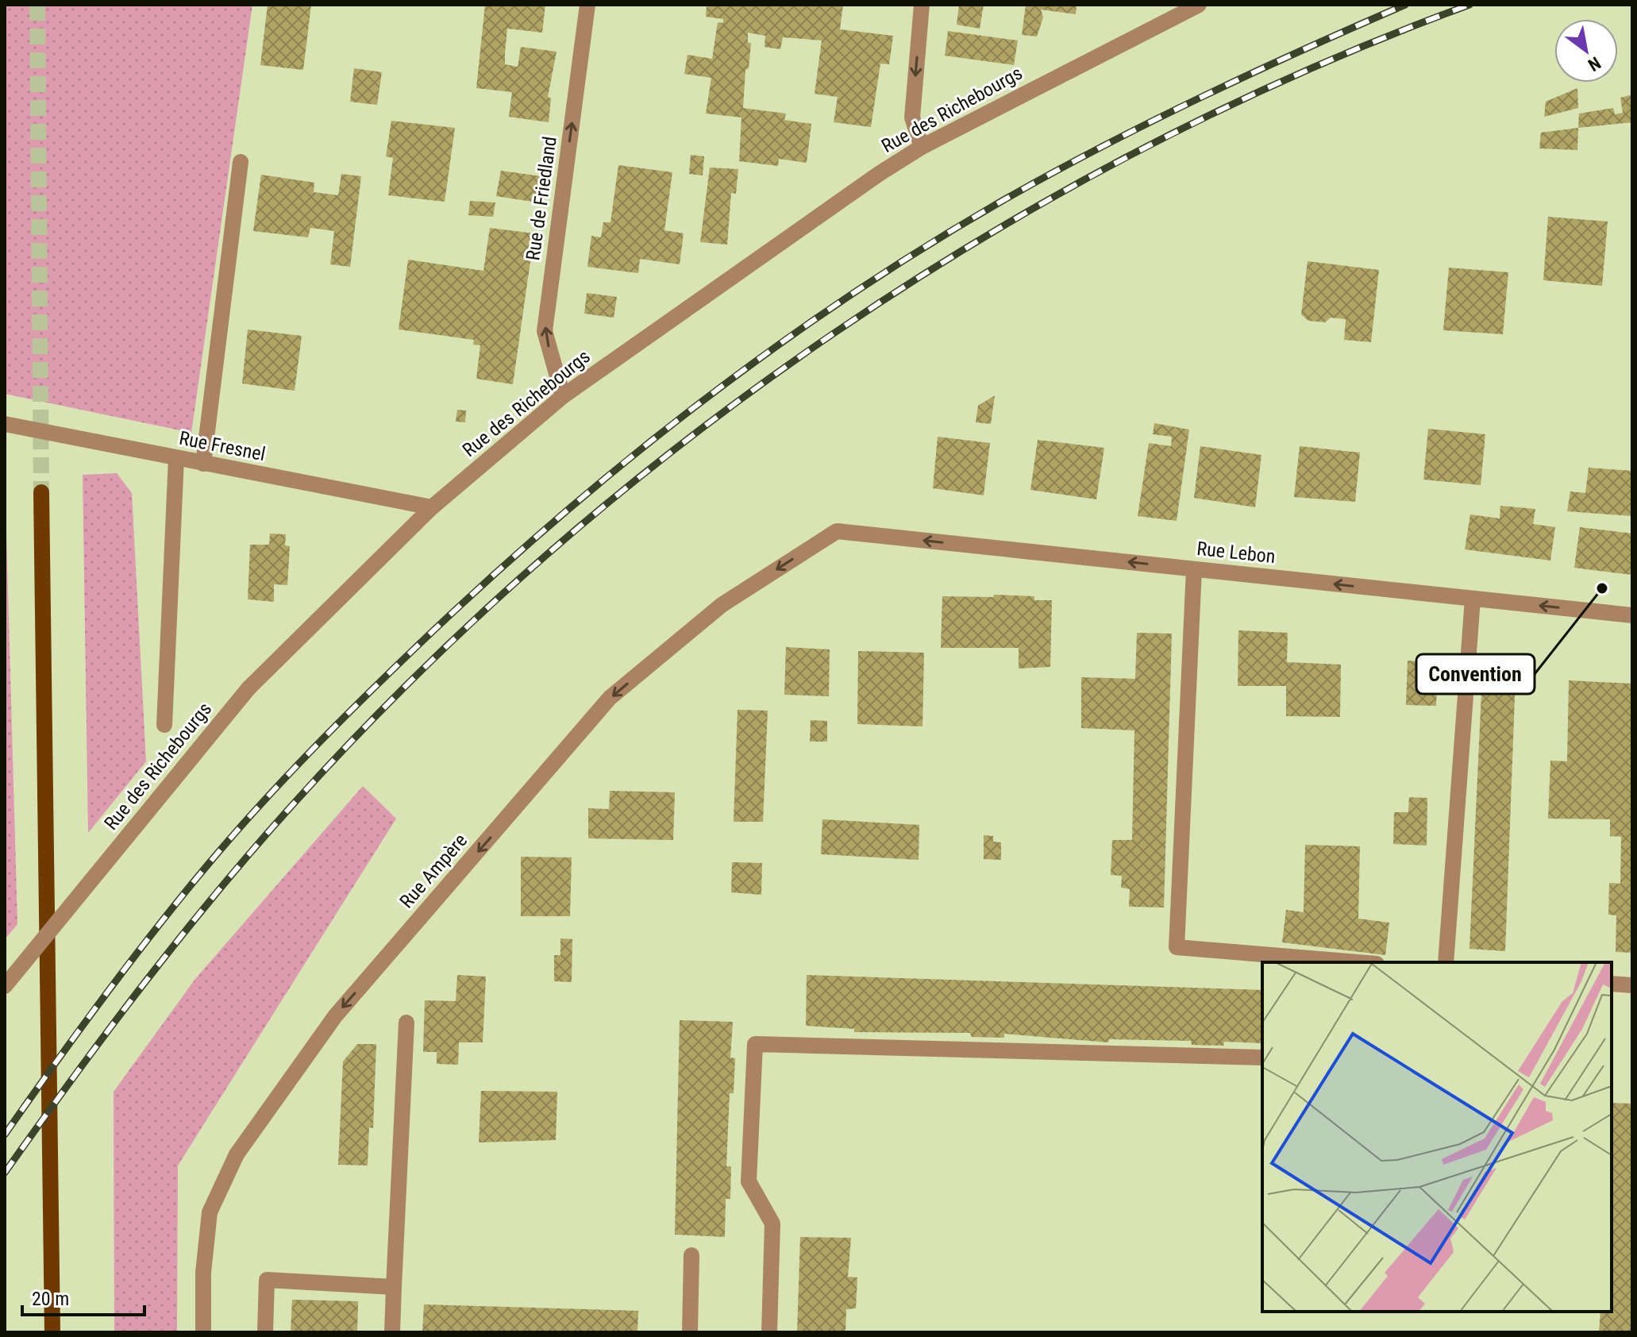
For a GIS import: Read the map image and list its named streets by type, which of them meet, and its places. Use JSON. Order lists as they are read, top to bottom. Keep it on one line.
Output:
{"streets":{"street":["Rue des Richebourgs","Rue de Friedland","Rue Fresnel","Rue Lebon","Rue Ampère"]},"crossings":[["Rue des Richebourgs","Rue de Friedland"],["Rue des Richebourgs","Rue Fresnel"],["Rue Lebon","Rue Ampère"]],"one_way":["Rue de Friedland","Rue Lebon","Rue Ampère"],"places":["Convention"],"scale_bar":"20 m","north":"bottom right"}
